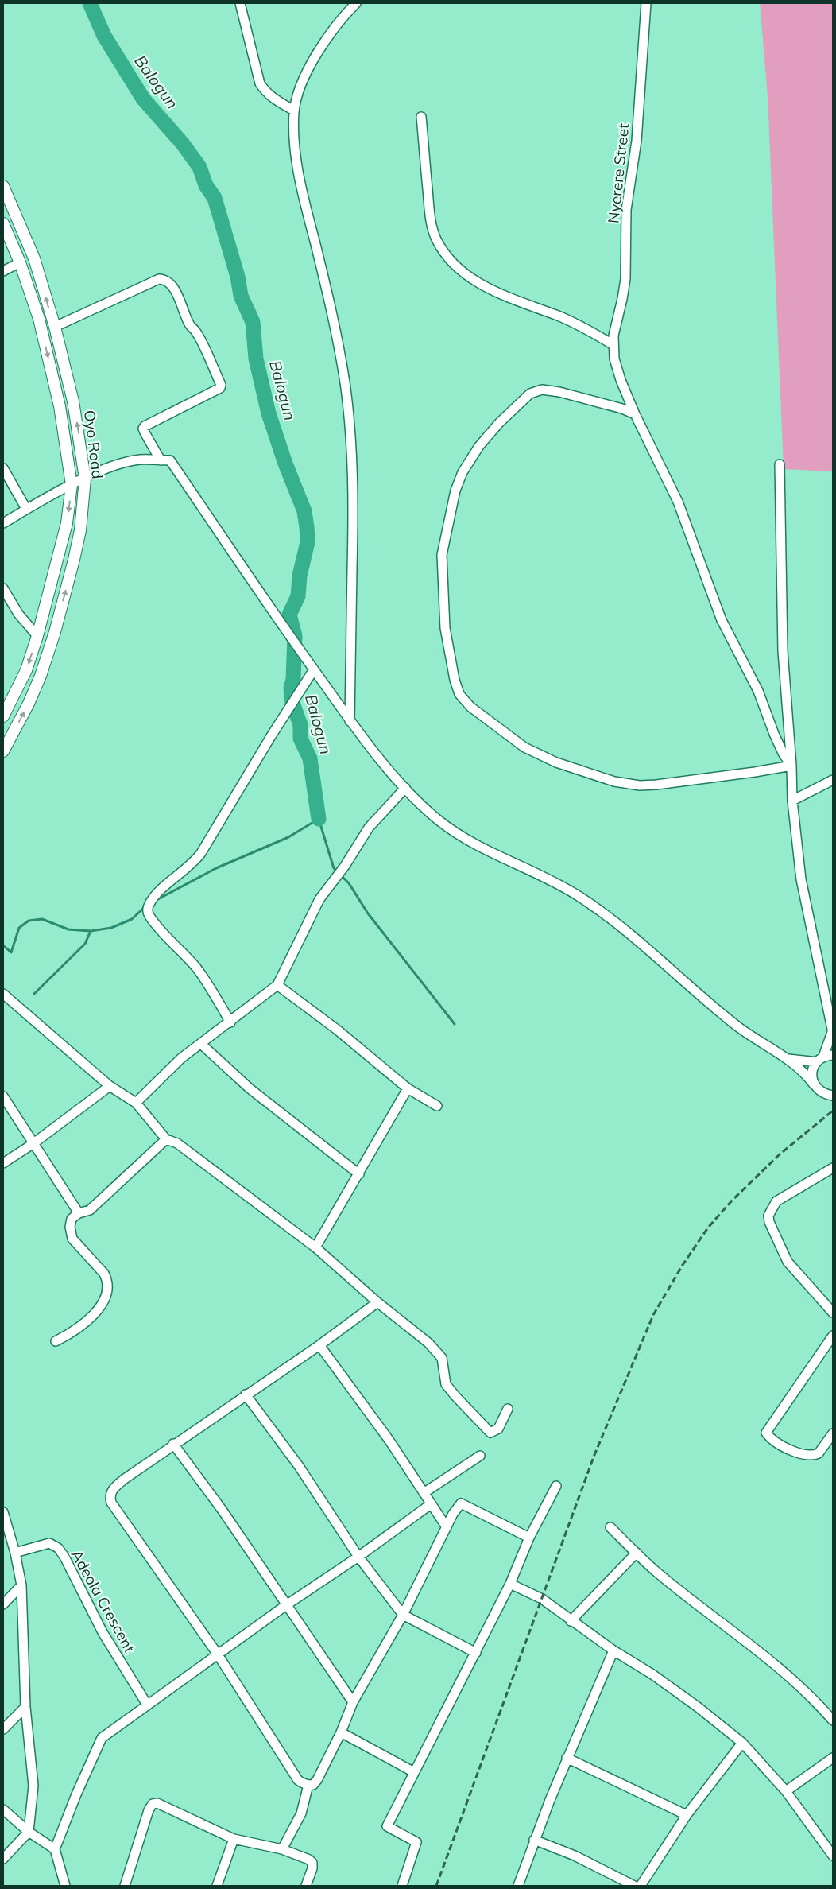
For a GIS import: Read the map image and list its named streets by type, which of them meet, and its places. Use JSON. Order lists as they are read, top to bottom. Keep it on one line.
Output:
{"streets":{"main road":["Oyo Road"],"street":["Nyerere Street","Adeola Crescent"]},"water":["Balogun"]}
